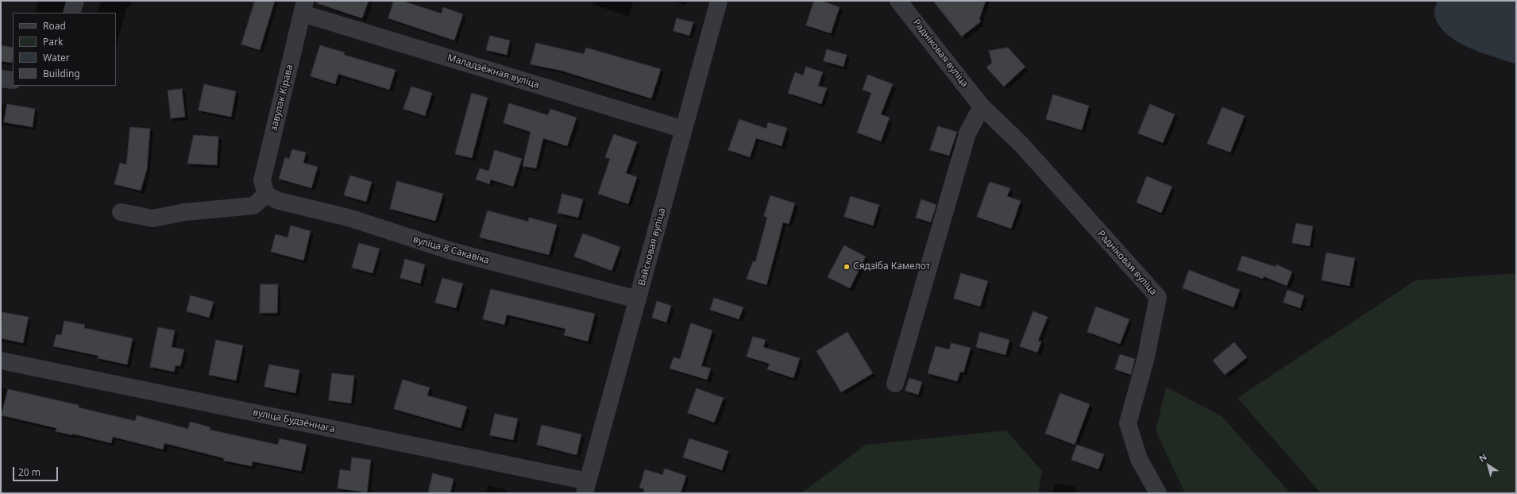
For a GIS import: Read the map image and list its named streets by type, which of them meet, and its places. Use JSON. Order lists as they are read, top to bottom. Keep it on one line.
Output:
{"streets":{"street":["Радніковая вуліца","Маладзёжная вуліца","завулак Кірава","Вайсковая вуліца","вуліца 8 Сакавіка","вуліца Будзённага"]},"crossings":[["Маладзёжная вуліца","завулак Кірава"],["Маладзёжная вуліца","Вайсковая вуліца"],["завулак Кірава","вуліца 8 Сакавіка"],["Вайсковая вуліца","вуліца 8 Сакавіка"],["Вайсковая вуліца","вуліца Будзённага"]],"places":["Сядзіба Камелот"],"legend":["Road","Park","Water","Building"],"scale_bar":"20 m","north":"top left"}
